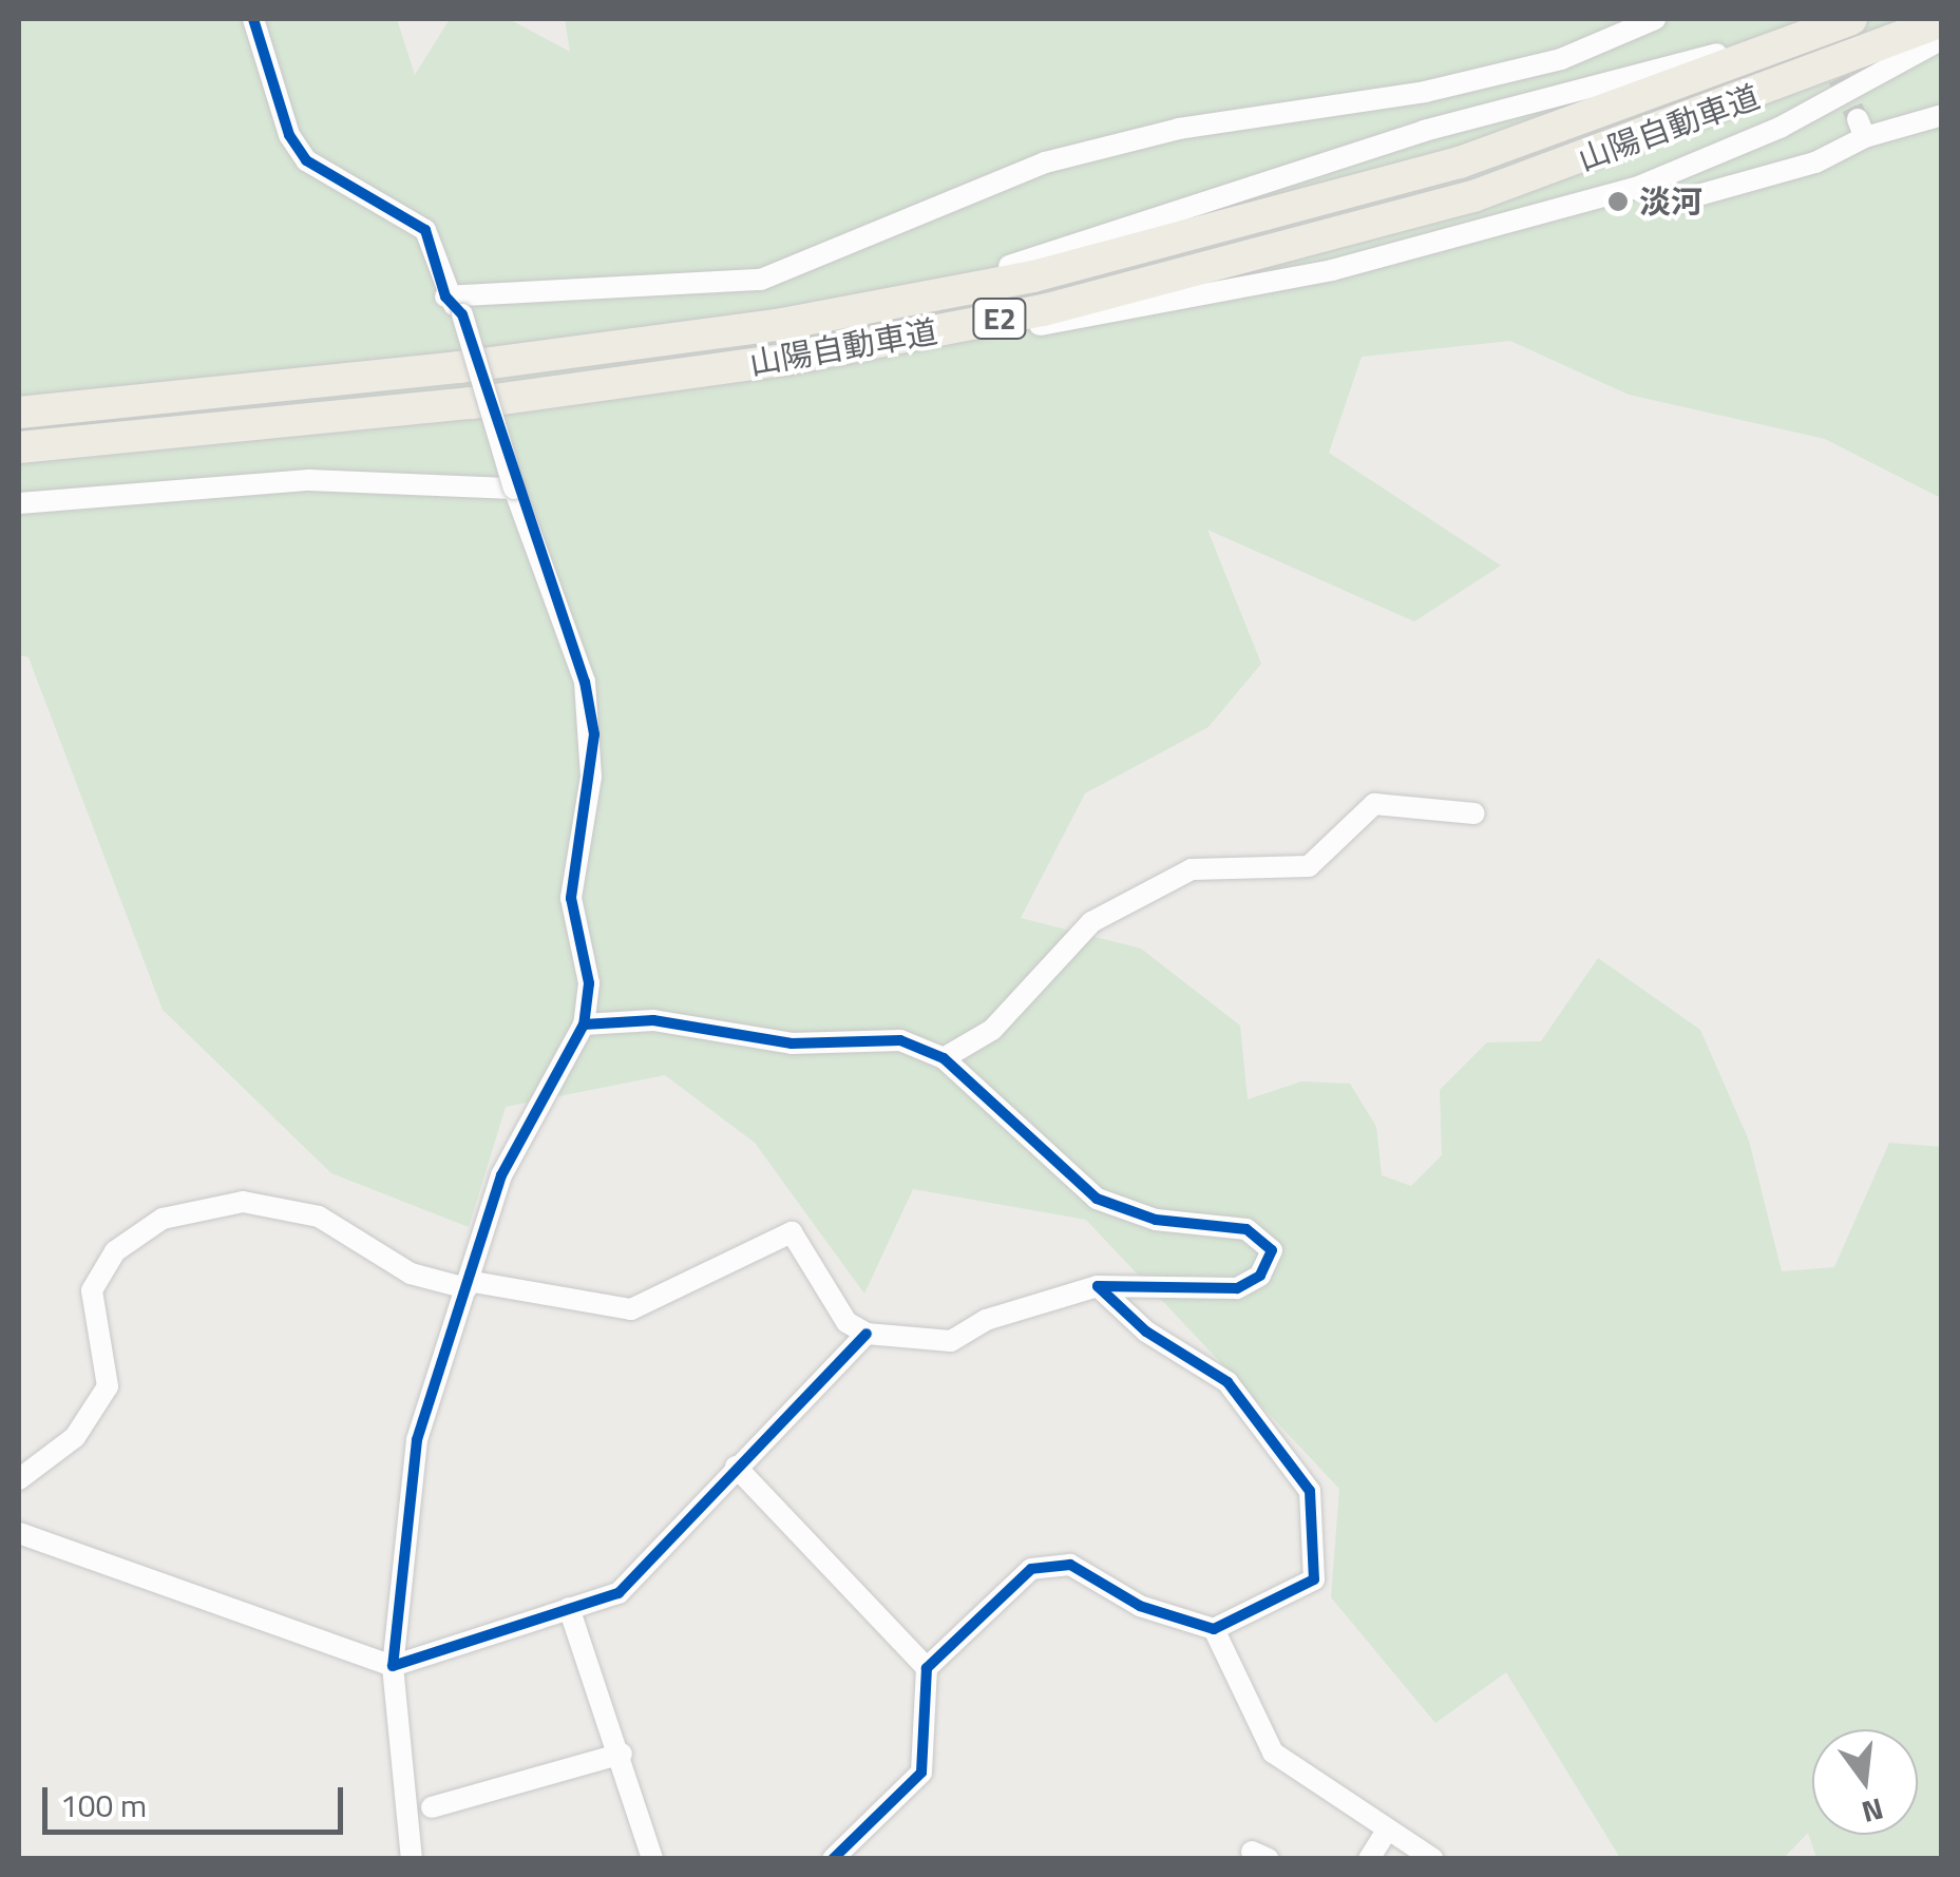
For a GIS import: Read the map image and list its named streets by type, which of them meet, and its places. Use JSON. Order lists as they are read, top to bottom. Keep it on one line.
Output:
{"streets":{"highway":["山陽自動車道","E2"]},"places":["淡河"],"scale_bar":"100 m","north":"bottom"}
